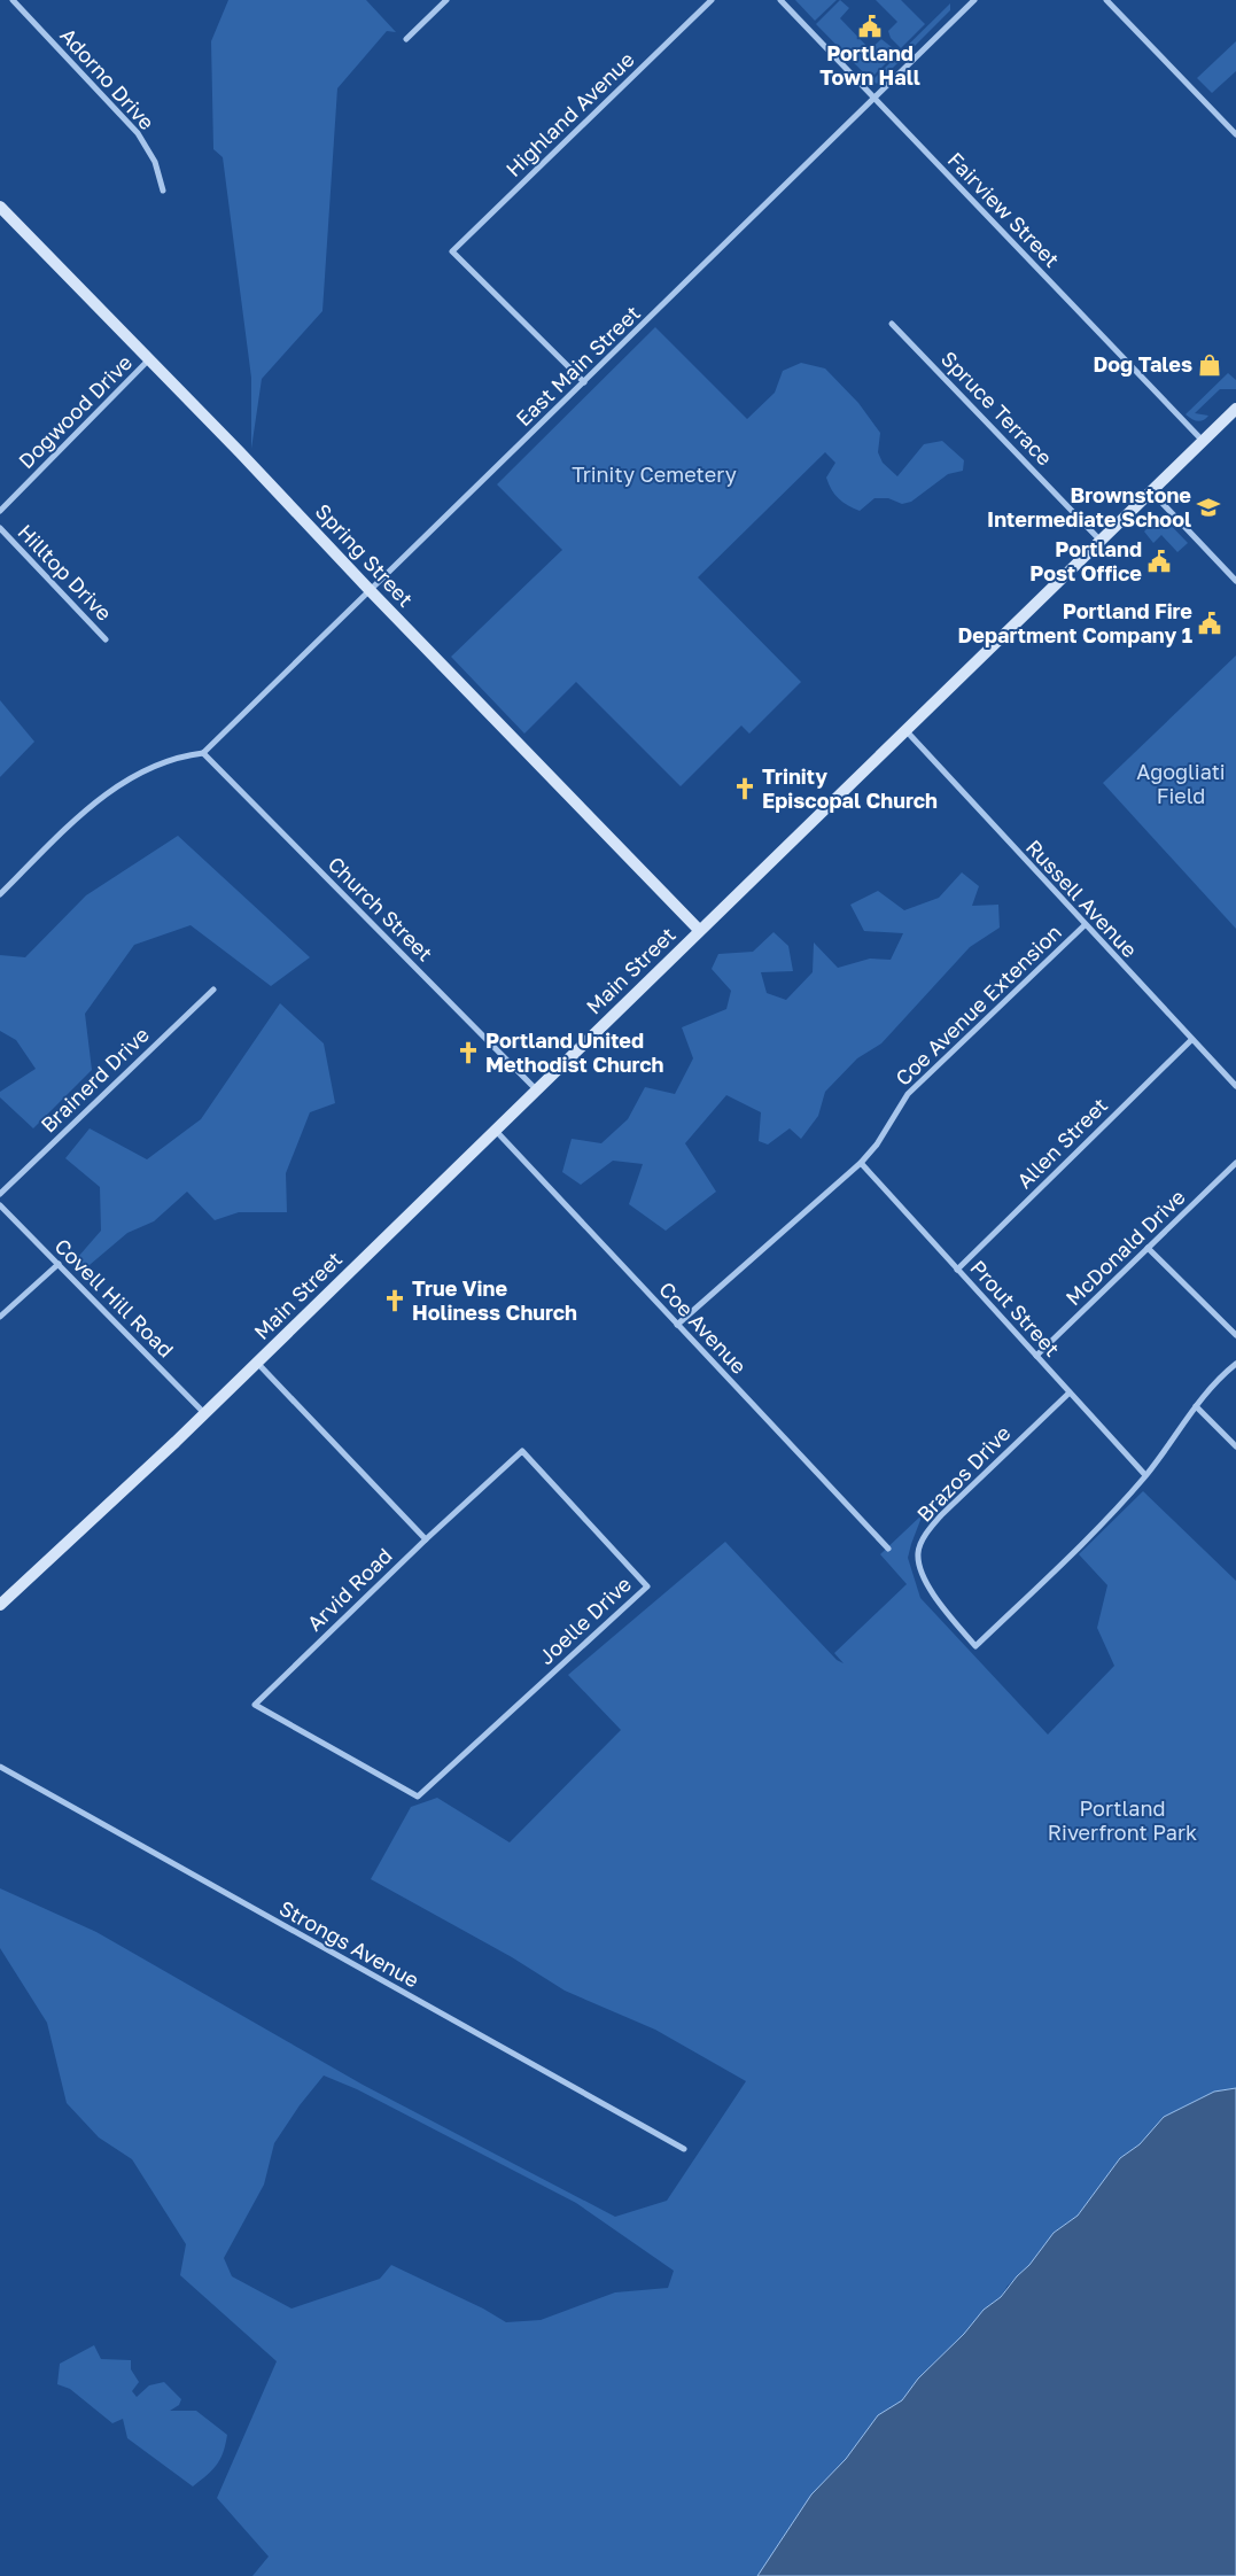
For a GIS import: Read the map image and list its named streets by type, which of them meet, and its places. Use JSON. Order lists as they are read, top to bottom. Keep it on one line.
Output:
{"streets":{"main road":["Spring Street","Main Street"],"street":["Adorno Drive","Highland Avenue","Fairview Street","East Main Street","Spruce Terrace","Dogwood Drive","Hilltop Drive","Russell Avenue","Church Street","Coe Avenue Extension","Brainerd Drive","Allen Street","McDonald Drive","Covell Hill Road","Prout Street","Coe Avenue","Brazos Drive","Arvid Road","Joelle Drive","Strongs Avenue"]},"crossings":[["Highland Avenue","East Main Street"],["Fairview Street","East Main Street"],["Fairview Street","Main Street"],["East Main Street","Spring Street"],["East Main Street","Church Street"],["Spruce Terrace","Main Street"],["Dogwood Drive","Spring Street"],["Spring Street","Main Street"],["Russell Avenue","Main Street"],["Russell Avenue","Coe Avenue Extension"],["Russell Avenue","Allen Street"],["Church Street","Main Street"],["Main Street","Covell Hill Road"],["Main Street","Coe Avenue"],["Coe Avenue Extension","Prout Street"],["Coe Avenue Extension","Coe Avenue"],["Allen Street","Prout Street"],["McDonald Drive","Prout Street"],["Prout Street","Brazos Drive"],["Arvid Road","Joelle Drive"]],"parks":["Trinity Cemetery","Agogliati Field","Portland Riverfront Park"],"places":{"public building":["Portland Town Hall","Portland Post Office","Portland Fire Department Company 1"],"shop":["Dog Tales"],"school or university":["Brownstone Intermediate School"],"church":["Trinity Episcopal Church","Portland United Methodist Church","True Vine Holiness Church"]}}
